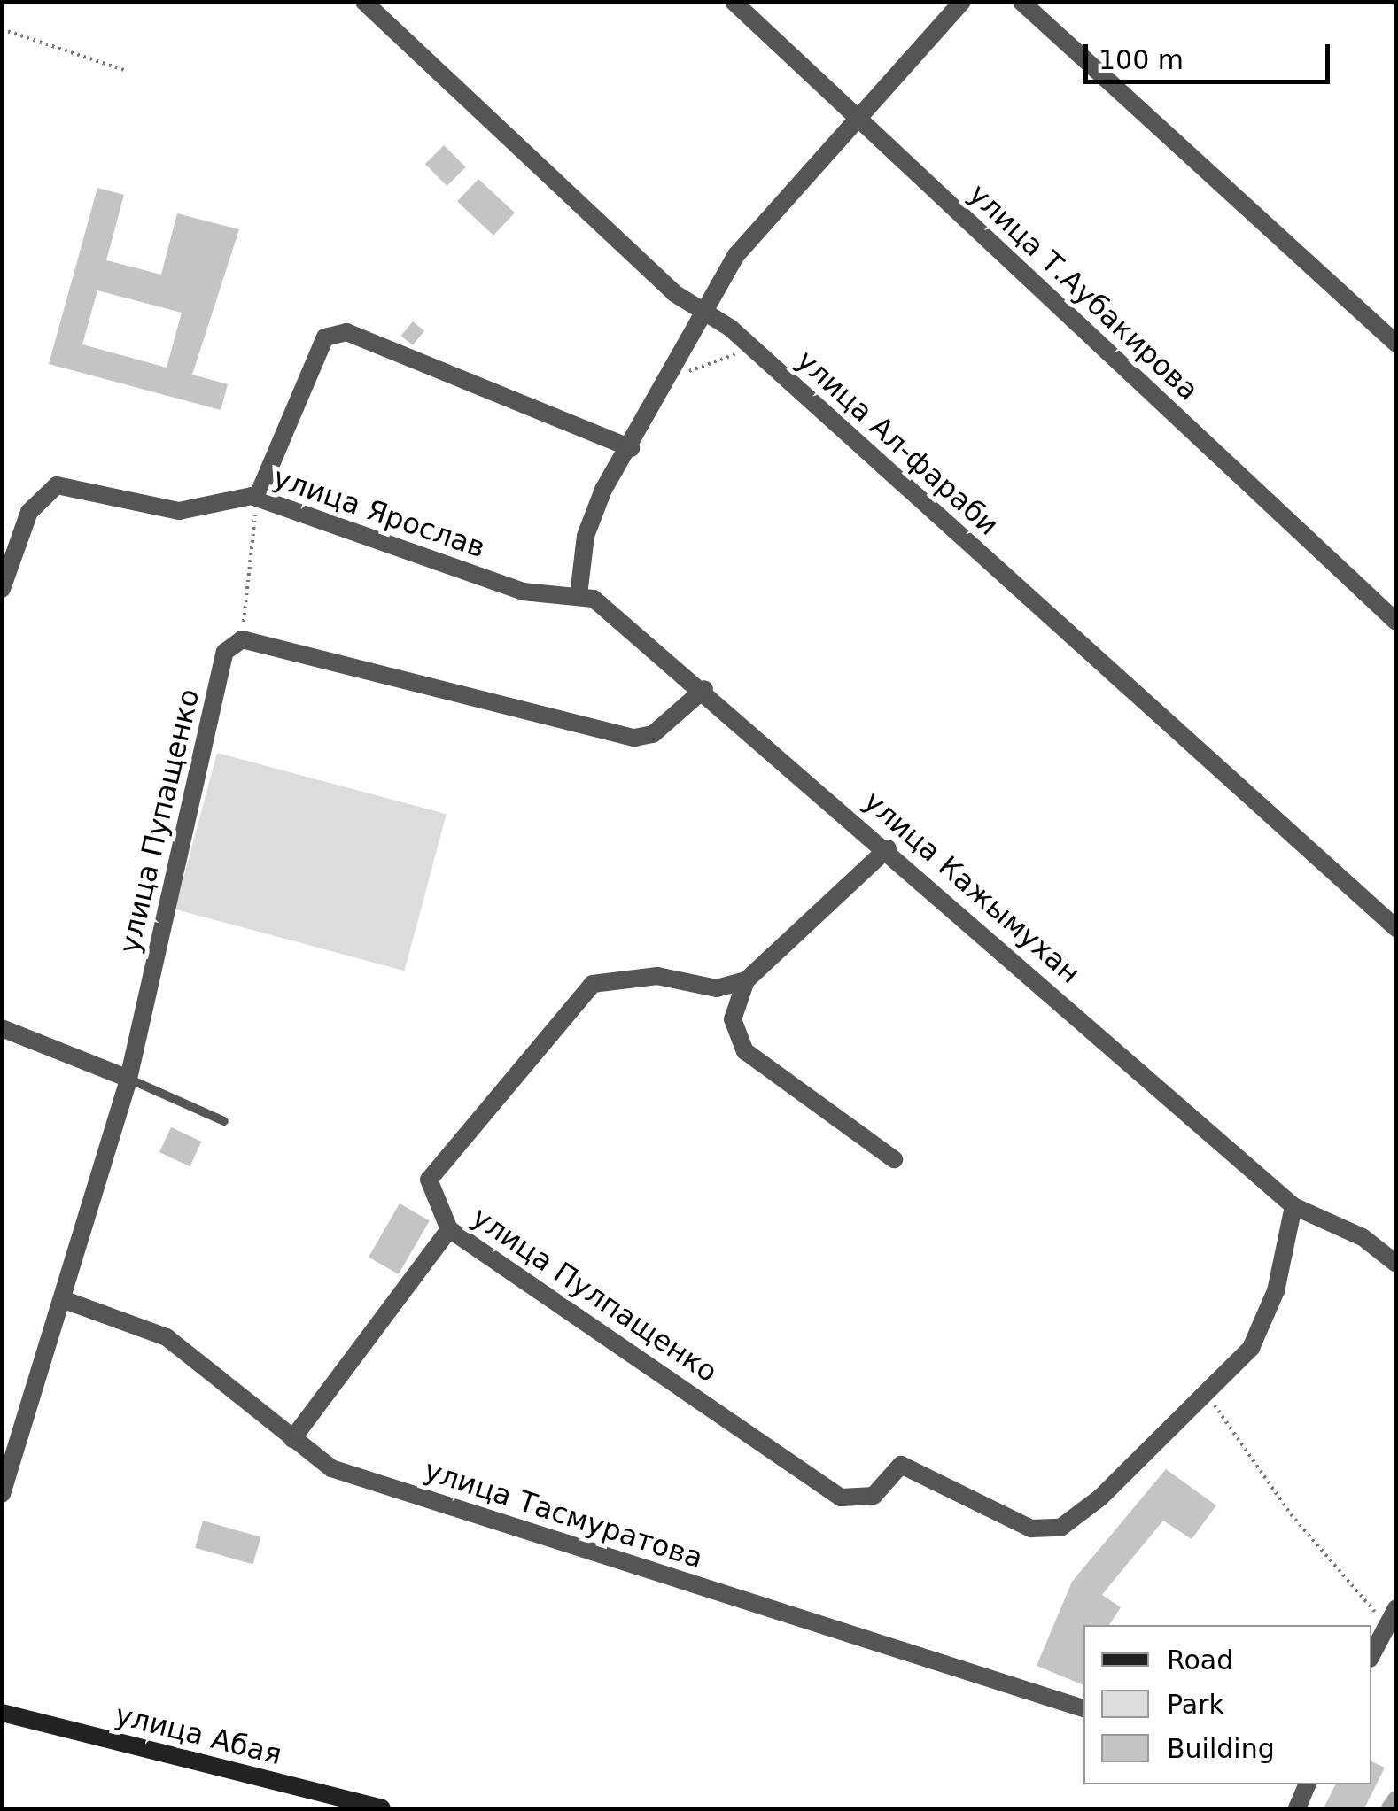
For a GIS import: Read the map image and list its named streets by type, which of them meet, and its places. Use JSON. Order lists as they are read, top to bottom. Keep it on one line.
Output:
{"streets":{"main road":["улица Абая"],"street":["улица Т.Аубакирова","улица Ал-фараби","улица Ярослав","улица Пупащенко","улица Кажымухан","улица Пулпащенко","улица Тасмуратова"]},"crossings":[["улица Ярослав","улица Кажымухан"],["улица Пупащенко","улица Тасмуратова"]],"legend":["Road","Park","Building"],"scale_bar":"100 m"}
